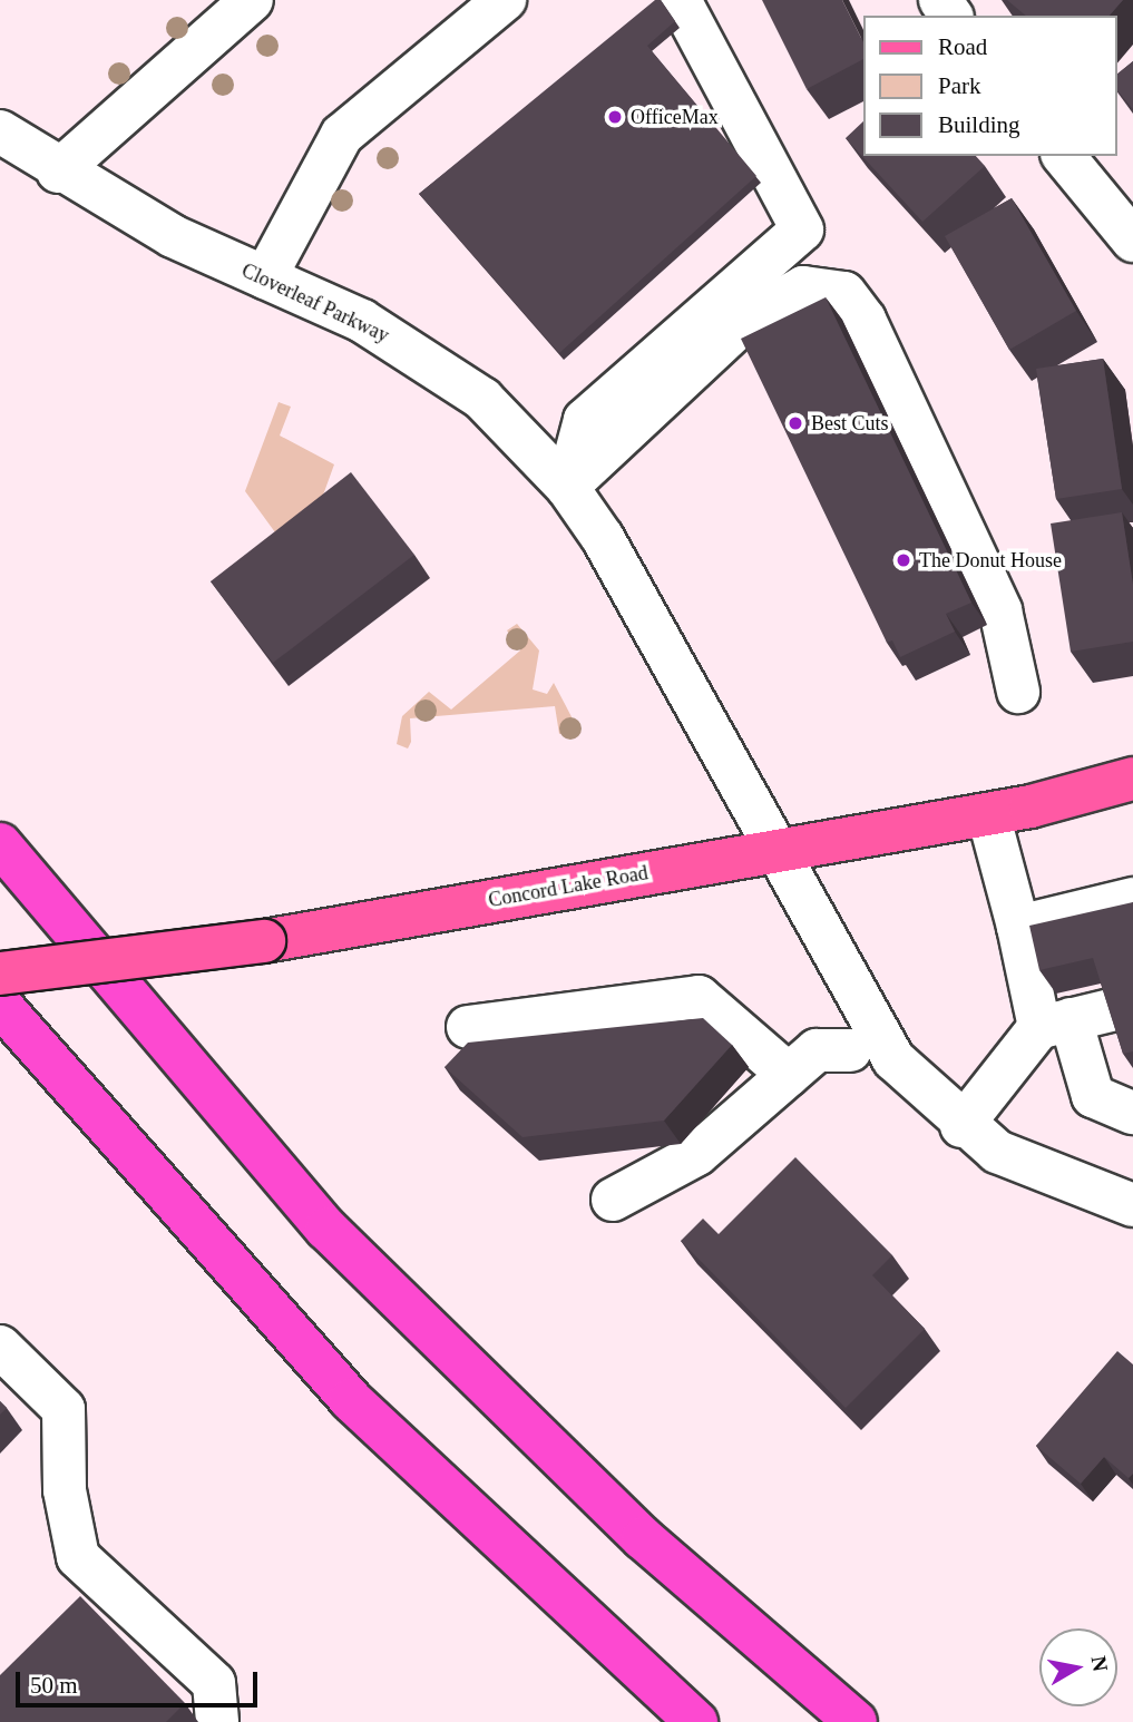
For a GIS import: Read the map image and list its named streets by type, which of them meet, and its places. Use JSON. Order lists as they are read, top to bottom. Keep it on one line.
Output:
{"streets":{"main road":["Concord Lake Road"],"street":["Cloverleaf Parkway"]},"crossings":[["Cloverleaf Parkway","Concord Lake Road"]],"places":["OfficeMax","Best Cuts","The Donut House"],"legend":["Road","Park","Building"],"scale_bar":"50 m","north":"right"}
